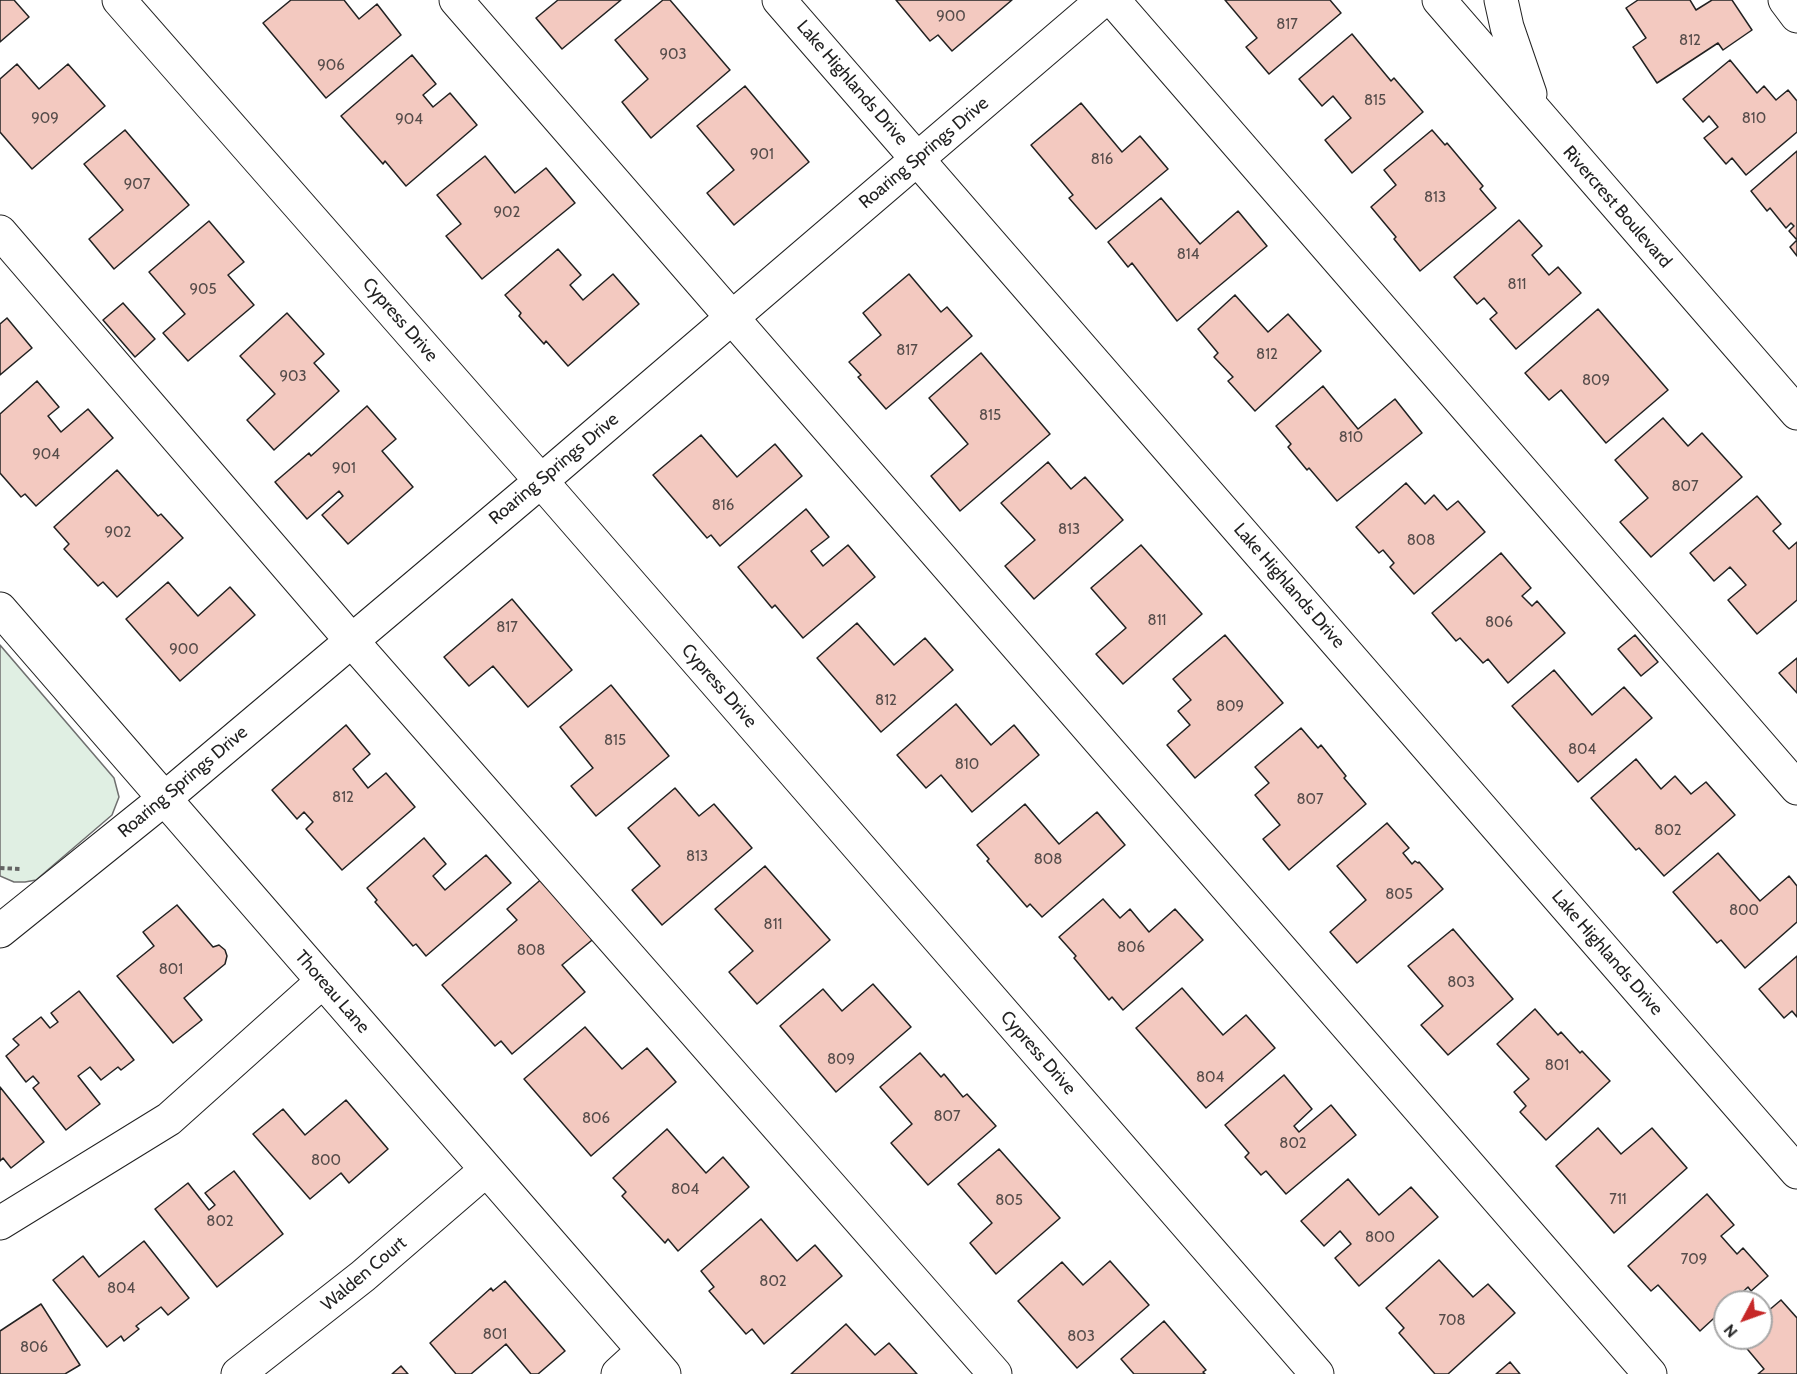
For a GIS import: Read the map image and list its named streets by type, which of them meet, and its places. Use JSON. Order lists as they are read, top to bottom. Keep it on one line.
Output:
{"streets":{"street":["Lake Highlands Drive","Roaring Springs Drive","Rivercrest Boulevard","Cypress Drive","Thoreau Lane","Walden Court"]},"crossings":[["Lake Highlands Drive","Roaring Springs Drive"],["Roaring Springs Drive","Cypress Drive"],["Roaring Springs Drive","Thoreau Lane"],["Thoreau Lane","Walden Court"]],"house_numbers":["900","817","812","903","906","815","909","810","904","901","816","907","813","902","814","811","905","817","812","903","809","815","810","904","901","807","816","813","902","808","811","806","817","900","812","809","815","804","810","812","807","802","813","808","805","800","811","806","808","801","803","809","801","804","807","806","802","800","804","711","805","802","800","709","802","804","708","801","803","806"],"north":"bottom left"}
